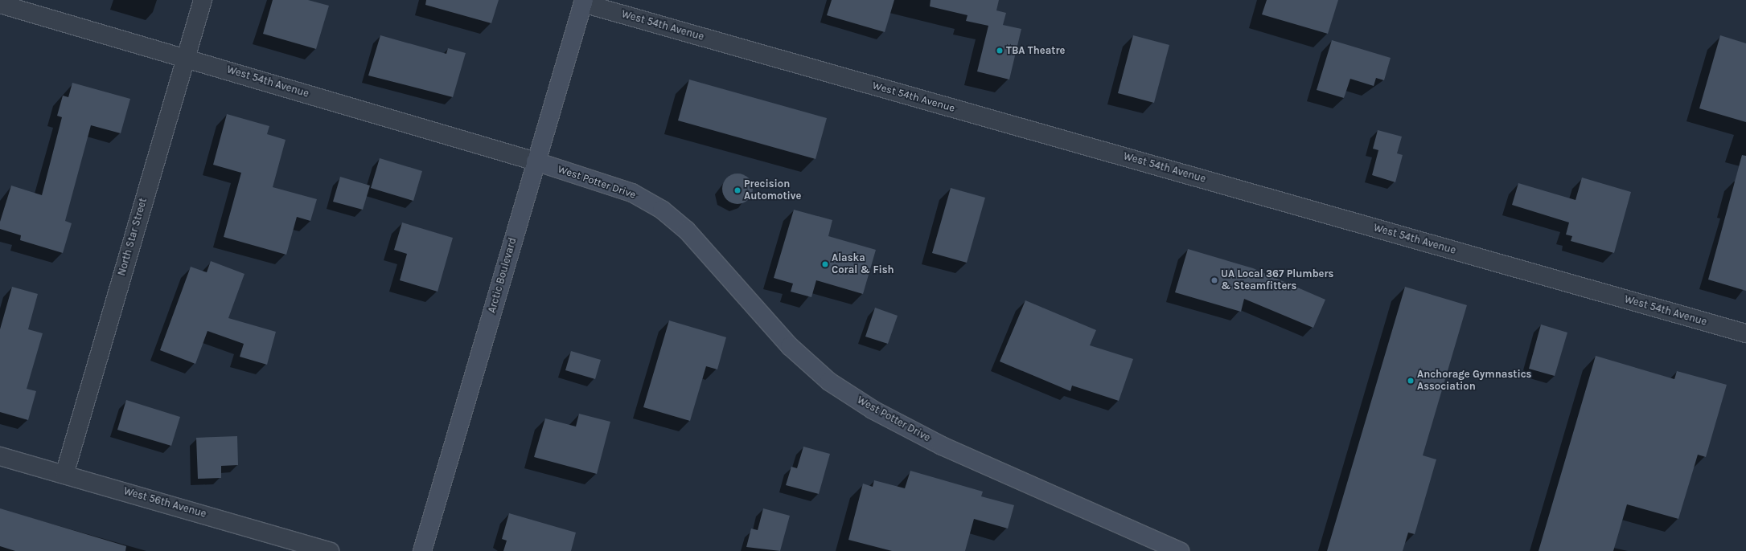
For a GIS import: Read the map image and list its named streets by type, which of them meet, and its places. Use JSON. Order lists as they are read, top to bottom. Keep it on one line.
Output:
{"streets":{"main road":["West Potter Drive","Arctic Boulevard"],"street":["West 54th Avenue","North Star Street","West 56th Avenue"]},"crossings":[["West 54th Avenue","West Potter Drive"],["West 54th Avenue","North Star Street"],["West 54th Avenue","Arctic Boulevard"],["West Potter Drive","Arctic Boulevard"],["North Star Street","West 56th Avenue"]],"places":["TBA Theatre","Precision Automotive","Alaska Coral & Fish","UA Local 367 Plumbers & Steamfitters","Anchorage Gymnastics Association"]}
